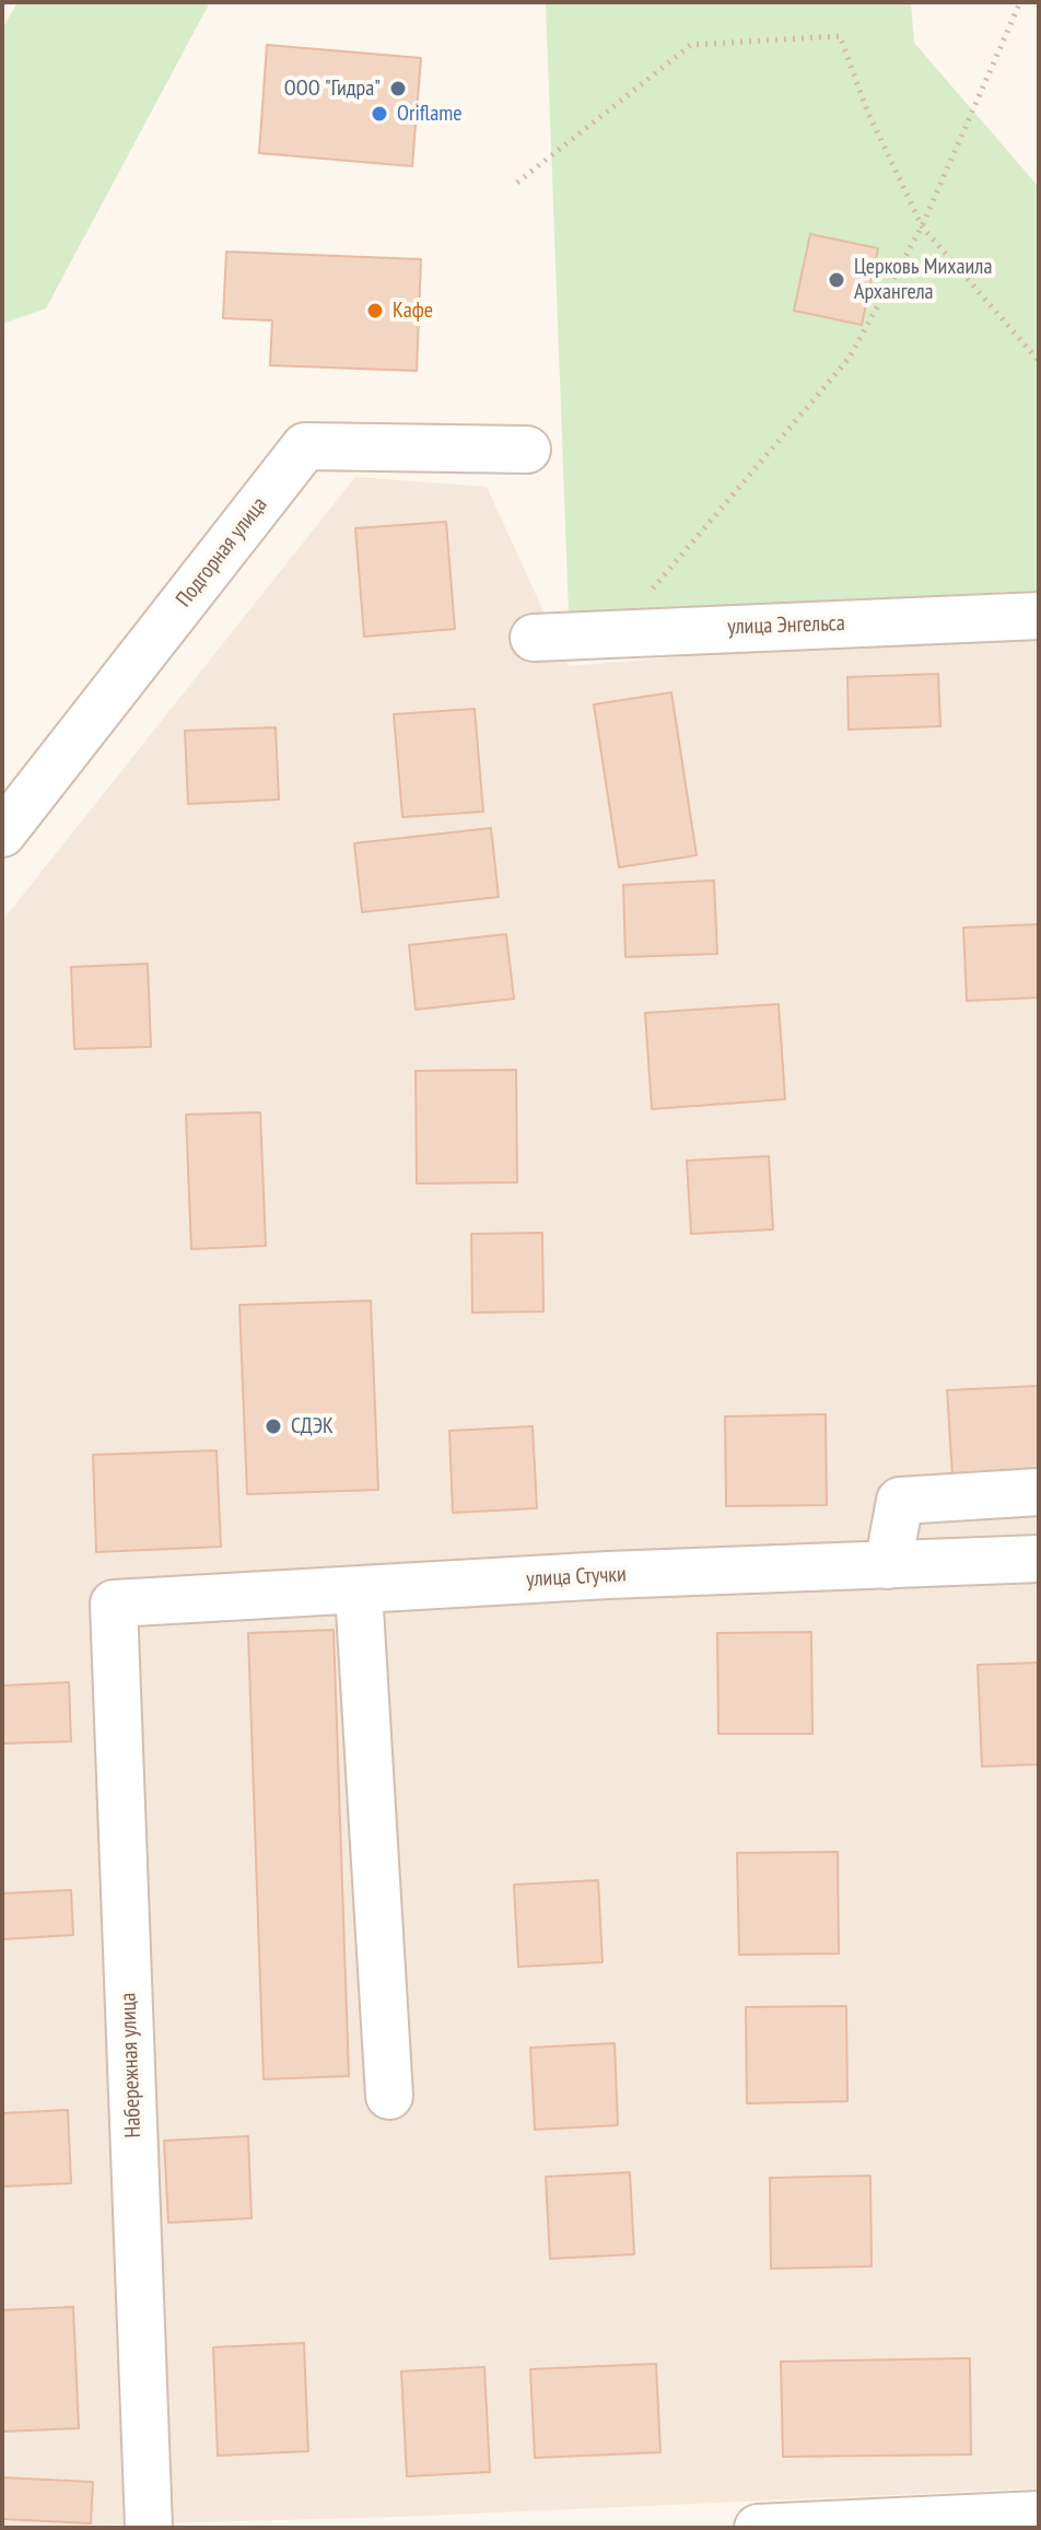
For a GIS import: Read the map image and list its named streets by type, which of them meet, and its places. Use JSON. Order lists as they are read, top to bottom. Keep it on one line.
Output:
{"streets":{"street":["Подгорная улица","улица Энгельса","улица Стучки","Набережная улица"]},"crossings":[["улица Стучки","Набережная улица"]],"places":["ООО \"Гидра\"","Oriflame","Церковь Михаила Архангела","Кафе","СДЭК"]}
